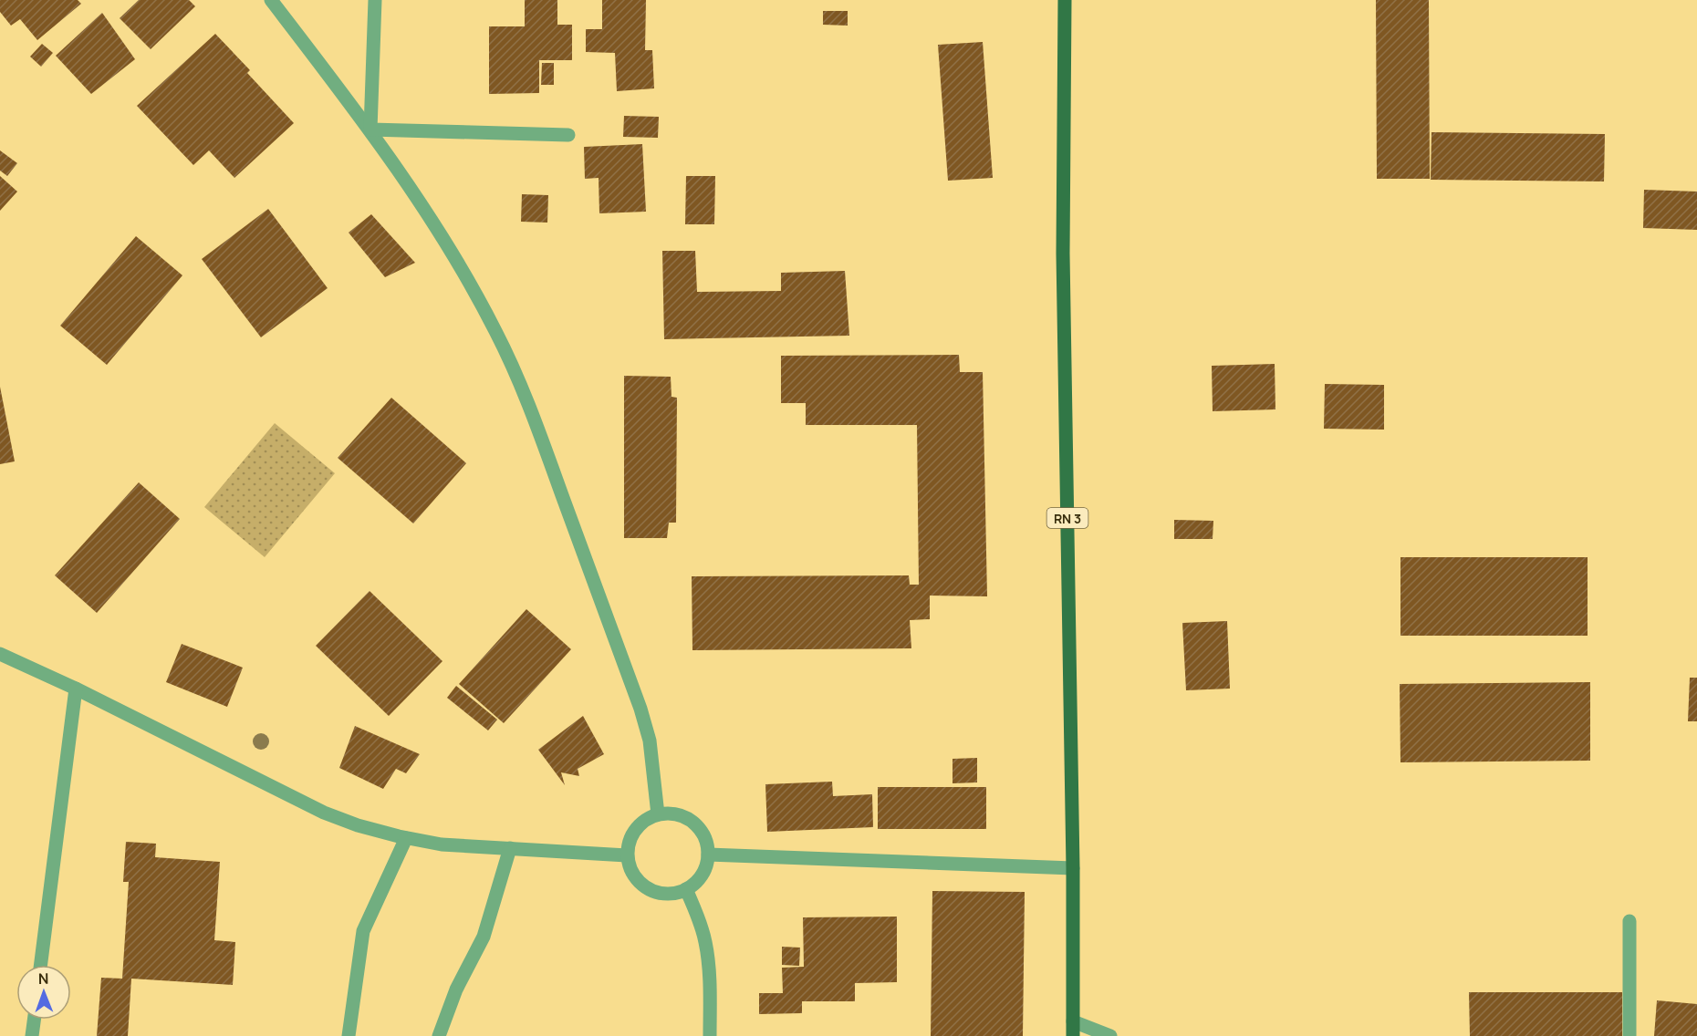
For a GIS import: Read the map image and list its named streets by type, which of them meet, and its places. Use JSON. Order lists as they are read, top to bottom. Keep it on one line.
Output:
{"streets":{"main road":["RN 3"]},"north":"top"}
